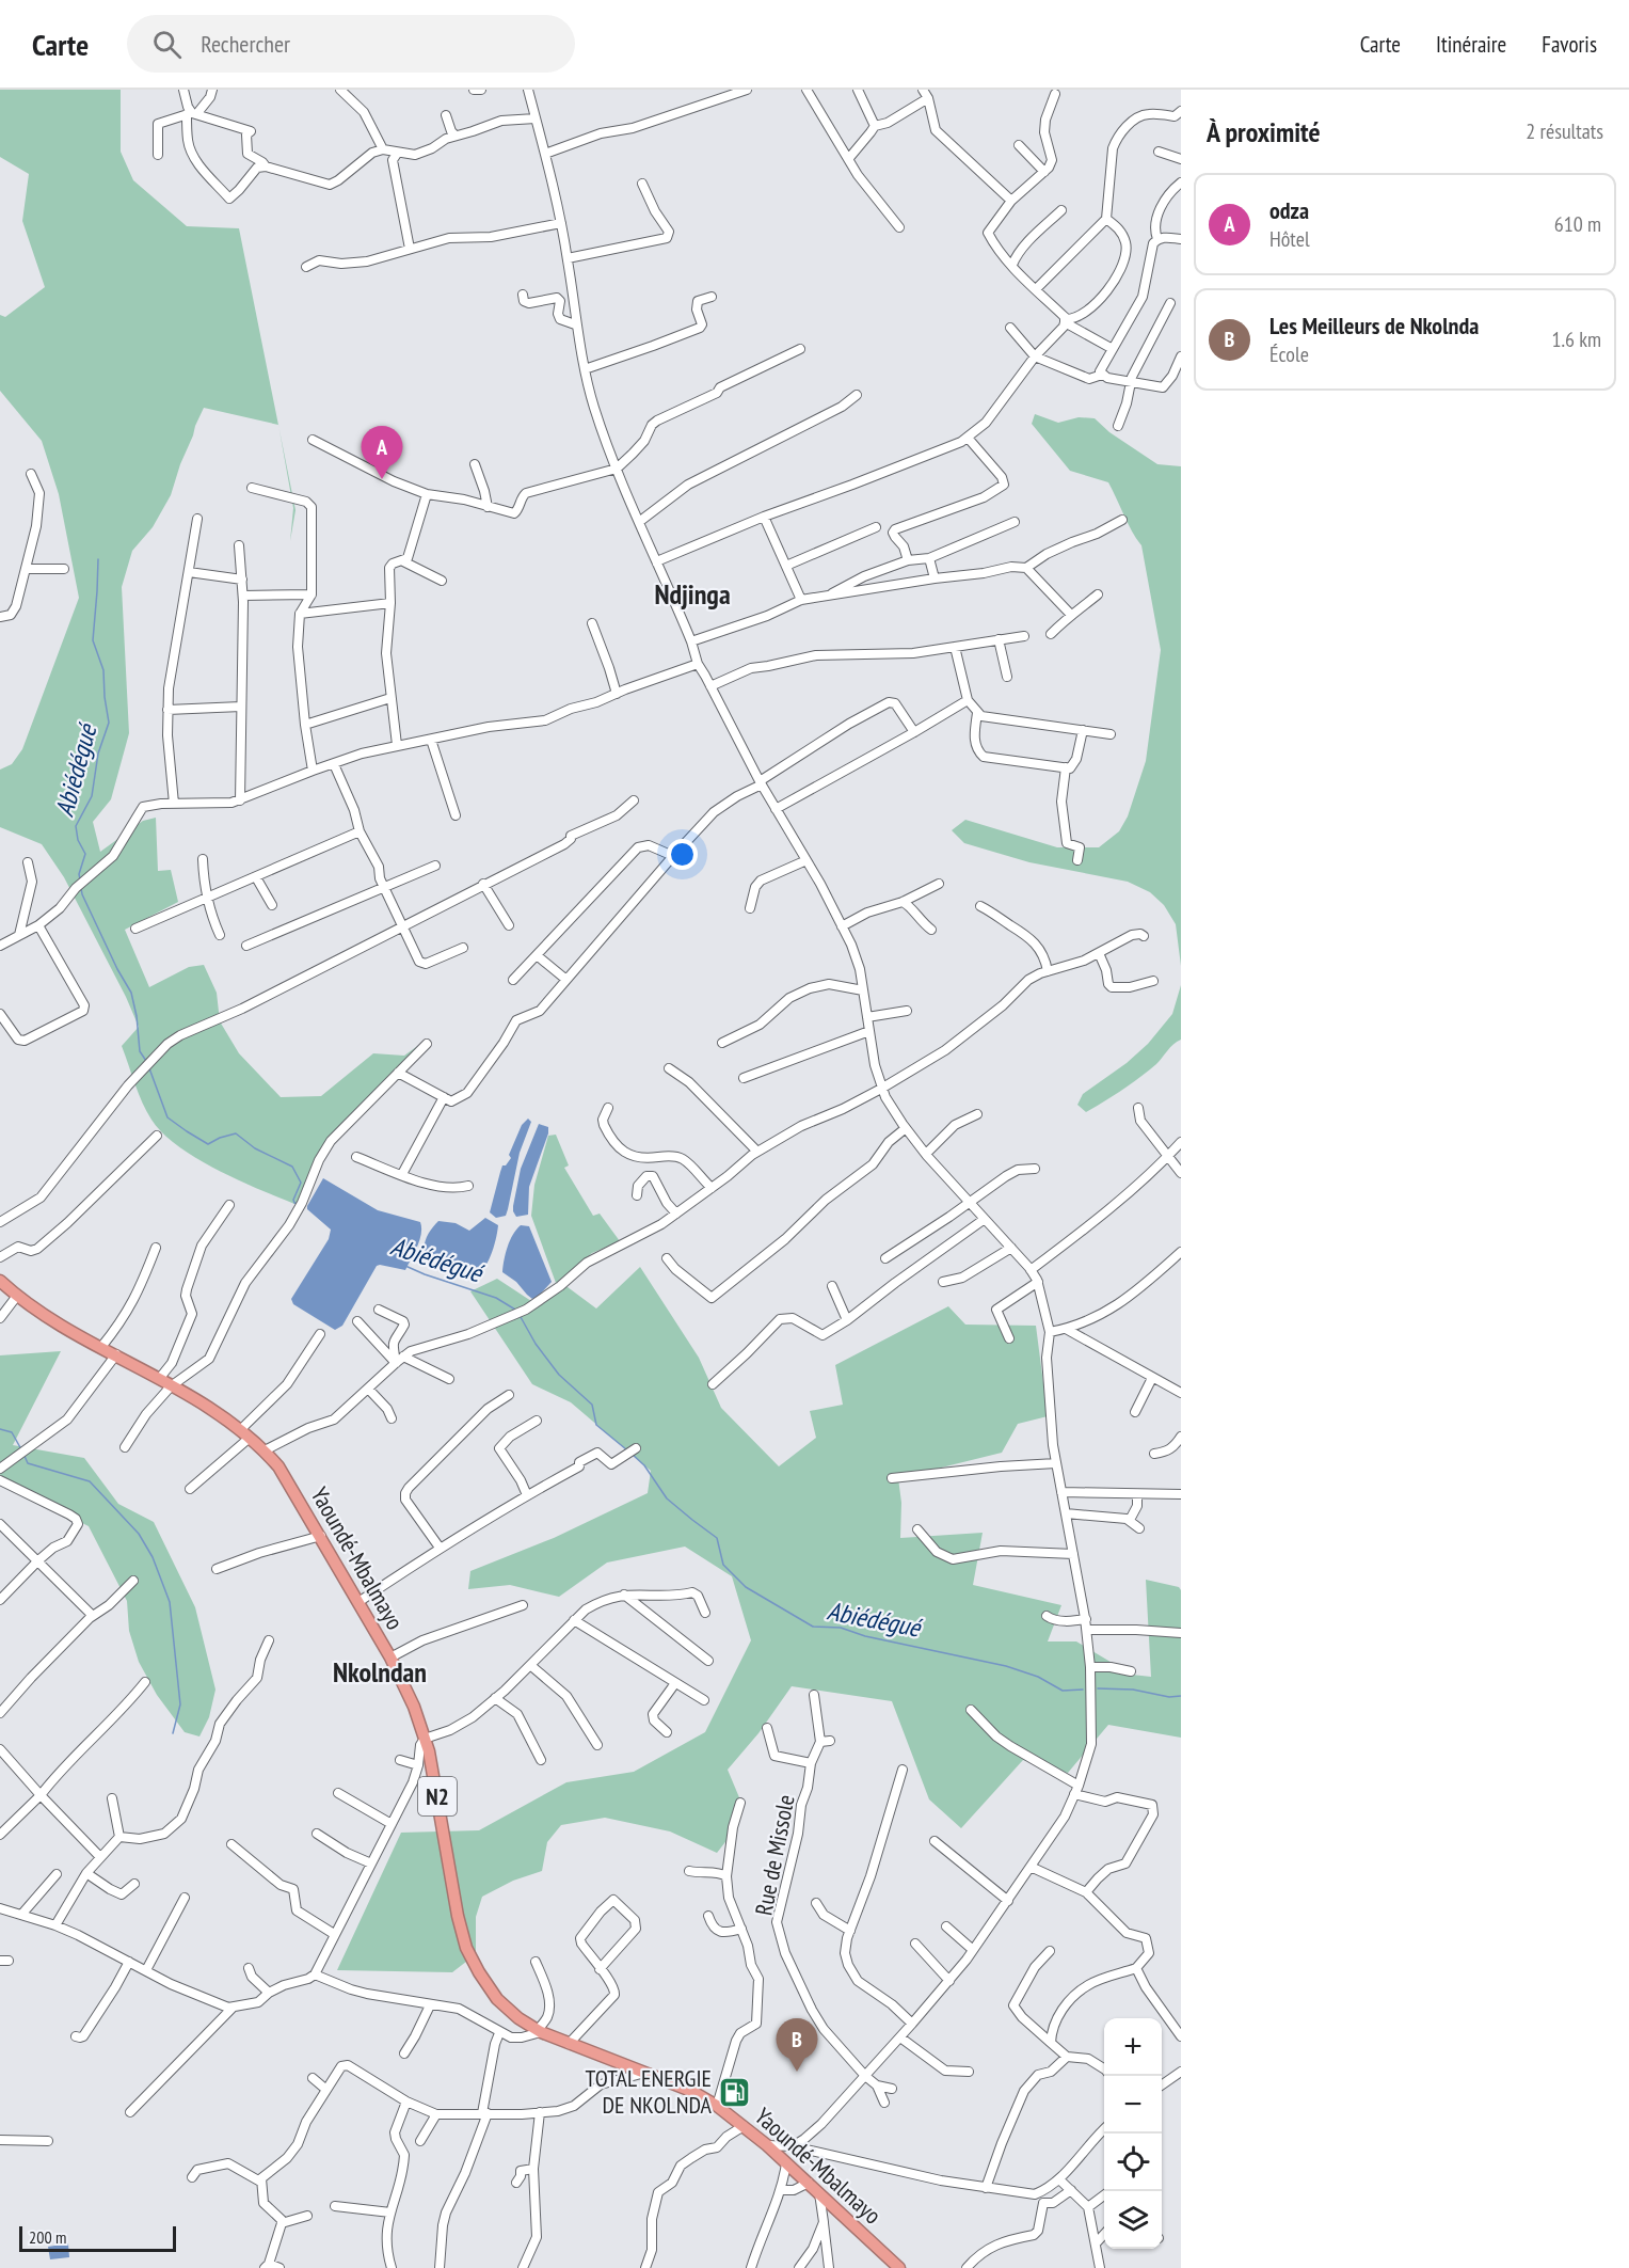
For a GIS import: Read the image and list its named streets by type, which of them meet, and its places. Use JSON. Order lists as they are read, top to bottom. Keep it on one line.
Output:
{"streets":{"highway":["Yaoundé-Mbalmayo","N2"],"street":["Rue de Missole"]},"districts":["Ndjinga","Nkolndan"],"water":["Abiédégué"],"places":{"fuel station":["TOTAL ENERGIE DE NKOLNDA"]},"scale_bar":"200 m","page":{"header":"Carte","search":"Rechercher","nav":["Carte","Itinéraire","Favoris"],"heading":["À proximité","2 résultats"],"list":[{"mark":"A","name":"odza","note":"Hôtel","value":"610 m"},{"mark":"B","name":"Les Meilleurs de Nkolnda","note":"École","value":"1.6 km"}],"pins":["A","B"],"map_buttons":["+","−"],"scale":"200 m"}}
